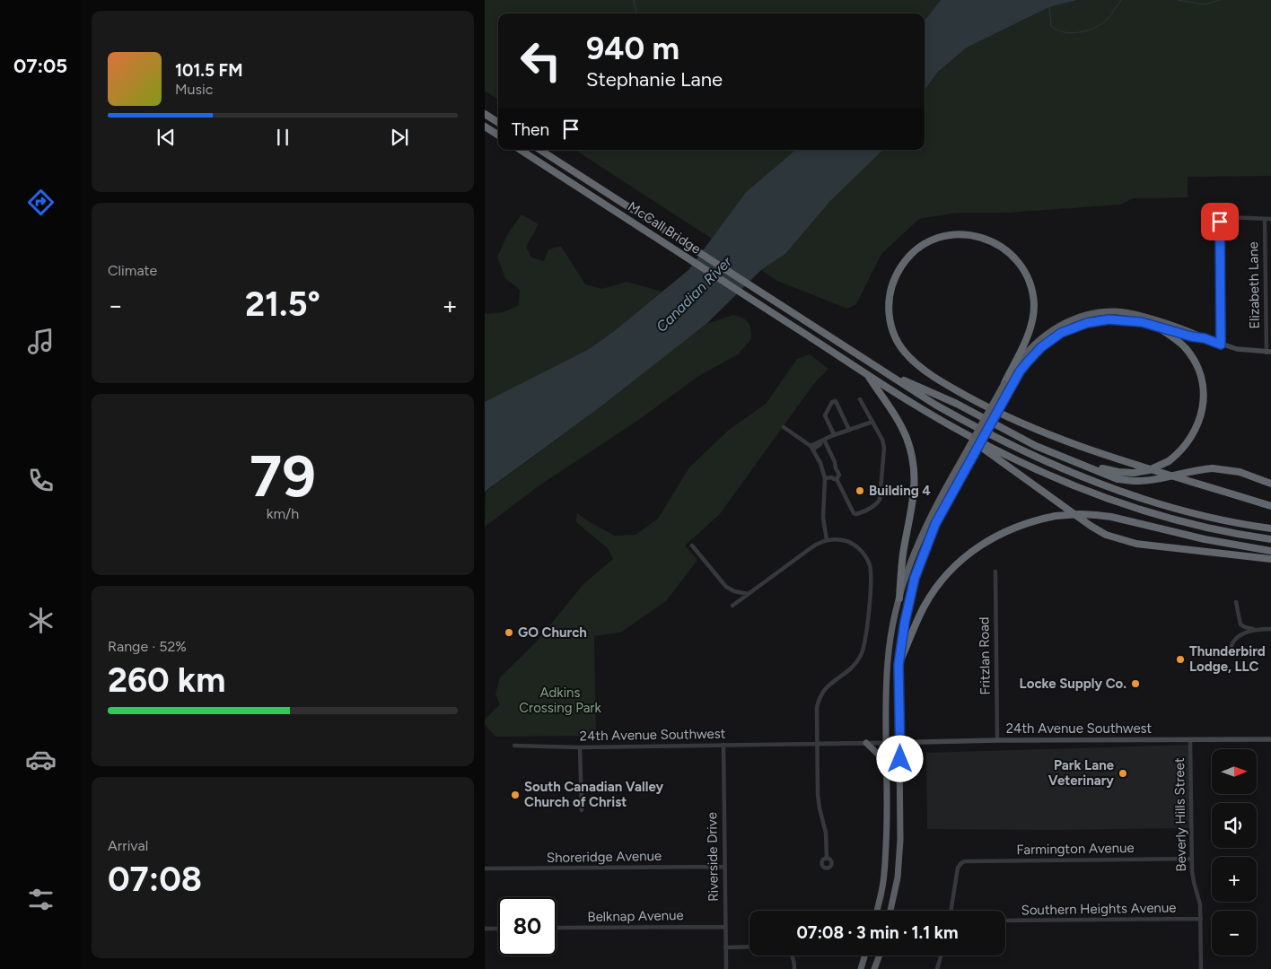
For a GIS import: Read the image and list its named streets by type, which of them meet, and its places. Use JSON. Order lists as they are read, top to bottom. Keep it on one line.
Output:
{"streets":{"highway":["McCall Bridge"],"main road":["24th Avenue Southwest"],"street":["Elizabeth Lane","Fritzlan Road","Beverly Hills Street","Farmington Avenue","Shoreridge Avenue","Riverside Drive","Southern Heights Avenue","Belknap Avenue"]},"crossings":[["Fritzlan Road","24th Avenue Southwest"],["24th Avenue Southwest","Beverly Hills Street"],["24th Avenue Southwest","Riverside Drive"],["Beverly Hills Street","Farmington Avenue"],["Beverly Hills Street","Southern Heights Avenue"],["Shoreridge Avenue","Riverside Drive"],["Riverside Drive","Belknap Avenue"]],"water":["Canadian River"],"parks":["Adkins Crossing Park"],"places":["Building 4","GO Church","Thunderbird Lodge, LLC","Locke Supply Co.","Park Lane Veterinary","South Canadian Valley Church of Christ"],"north":"right","page":{"tabs":"07:05","turn":["940 m","Stephanie Lane"],"song":["101.5 FM","Music"],"then":"Then","tile":["Climate",["79","km/h"],["Range · 52%","260 km"],["Arrival","07:08"]],"heat":["−","21.5°","+"],"map_buttons":["+","−"],"limit":"80","trip":"07:08 · 3 min · 1.1 km"}}
